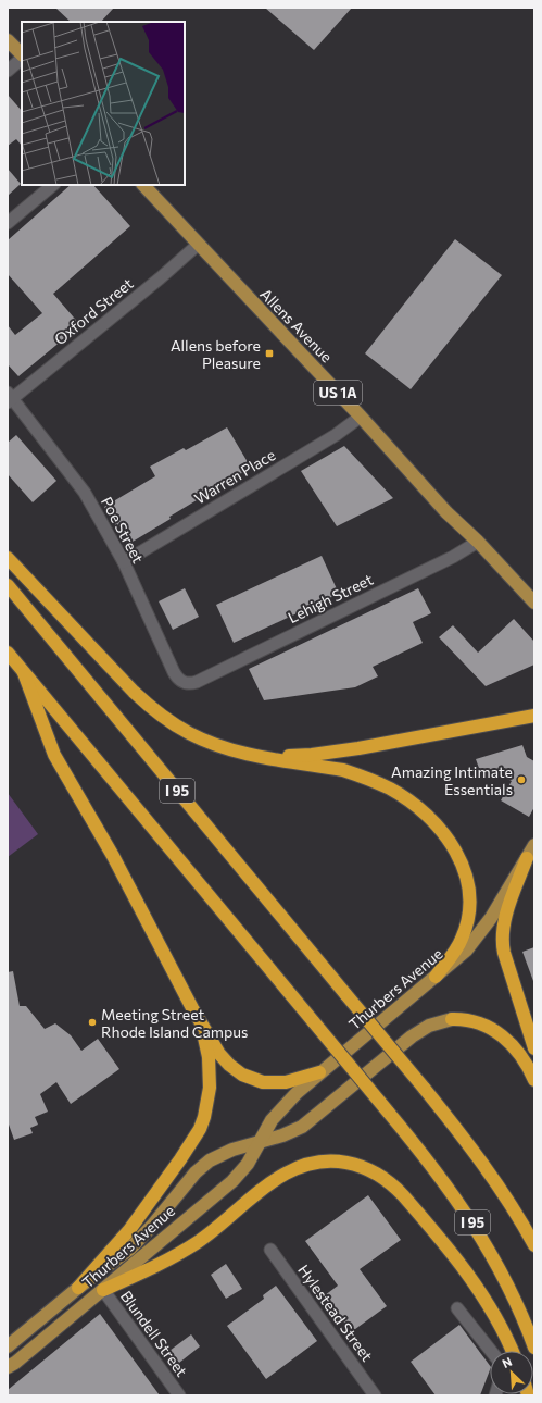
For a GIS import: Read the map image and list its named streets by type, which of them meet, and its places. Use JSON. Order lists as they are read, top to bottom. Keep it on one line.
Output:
{"streets":{"highway":["I 95"],"main road":["Allens Avenue","US 1A","Thurbers Avenue"],"street":["Oxford Street","Warren Place","Poe Street","Lehigh Street","Hylestead Street","Blundell Street"]},"crossings":[["Oxford Street","Allens Avenue"],["Oxford Street","Poe Street"],["Allens Avenue","Warren Place"],["Allens Avenue","Lehigh Street"],["Warren Place","Poe Street"],["Poe Street","Lehigh Street"],["Thurbers Avenue","Blundell Street"]],"places":{"transit":["Allens before Pleasure"],"other":["Amazing Intimate Essentials","Meeting Street Rhode Island Campus"]},"north":"top left"}
